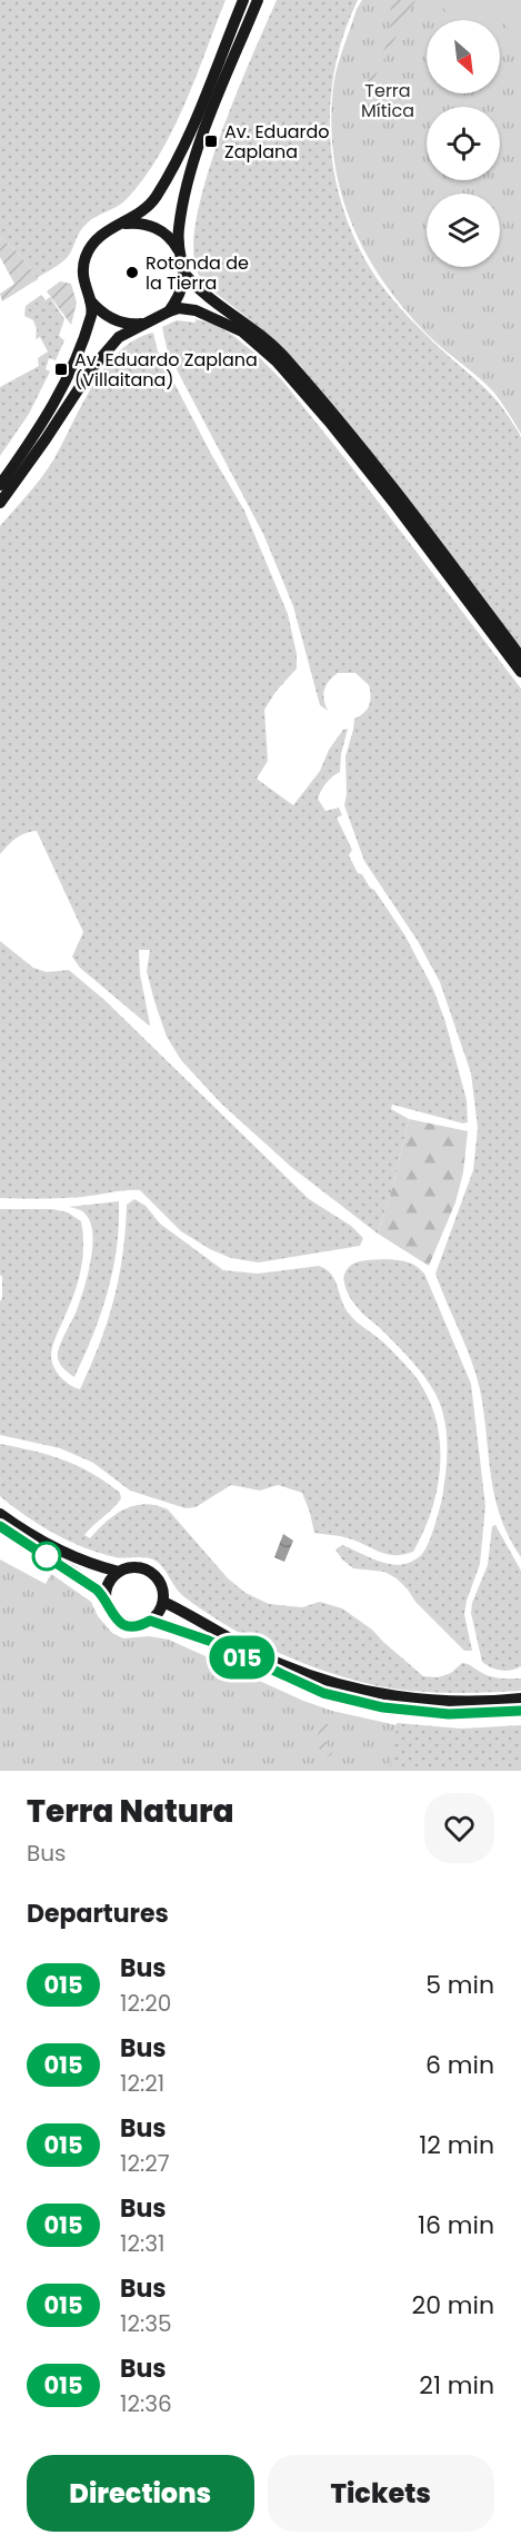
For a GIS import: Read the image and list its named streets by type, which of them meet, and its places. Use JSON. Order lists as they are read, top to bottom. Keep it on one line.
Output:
{"parks":["Terra Mítica"],"places":{"transit":["Av. Eduardo Zaplana","Av. Eduardo Zaplana (Villaitana)"],"other":["Rotonda de la Tierra"]},"lines":["bus line 015"],"north":"bottom right","page":{"on_map":"015","heading":[["Terra Natura","Bus"],"Departures"],"list":[{"mark":"015","name":"Bus","note":"12:20","value":"5 min"},{"mark":"015","name":"Bus","note":"12:21","value":"6 min"},{"mark":"015","name":"Bus","note":"12:27","value":"12 min"},{"mark":"015","name":"Bus","note":"12:31","value":"16 min"},{"mark":"015","name":"Bus","note":"12:35","value":"20 min"},{"mark":"015","name":"Bus","note":"12:36","value":"21 min"}],"buttons":["Directions","Tickets"]}}
